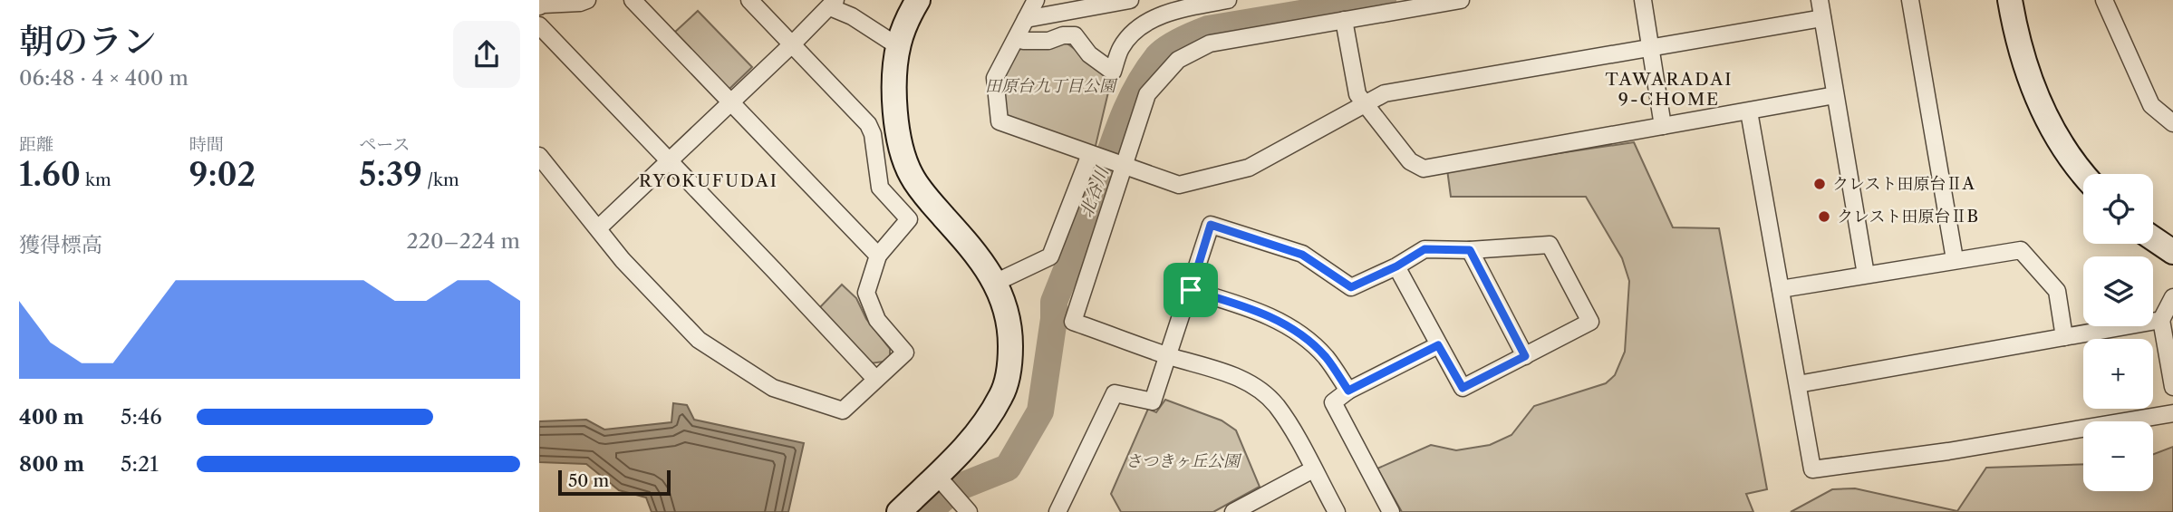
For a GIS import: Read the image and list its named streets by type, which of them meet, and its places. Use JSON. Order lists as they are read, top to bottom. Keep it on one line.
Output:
{"districts":["TAWARADAI 9-CHOME","RYOKUFUDAI"],"water":["北谷川"],"parks":["田原台九丁目公園","さつきヶ丘公園"],"places":["クレスト田原台ⅡA","クレスト田原台ⅡB"],"scale_bar":"50 m","page":{"heading":["朝のラン","06:48 · 4 × 400 m"],"stats":[["距離","1.60 km"],["時間","9:02"],["ペース","5:39 /km"]],"map_buttons":["+","−"],"chart":["獲得標高","220–224 m"],"list":[{"name":"400 m","note":"5:46"},{"name":"800 m","note":"5:21"}],"scale":"50 m"}}
